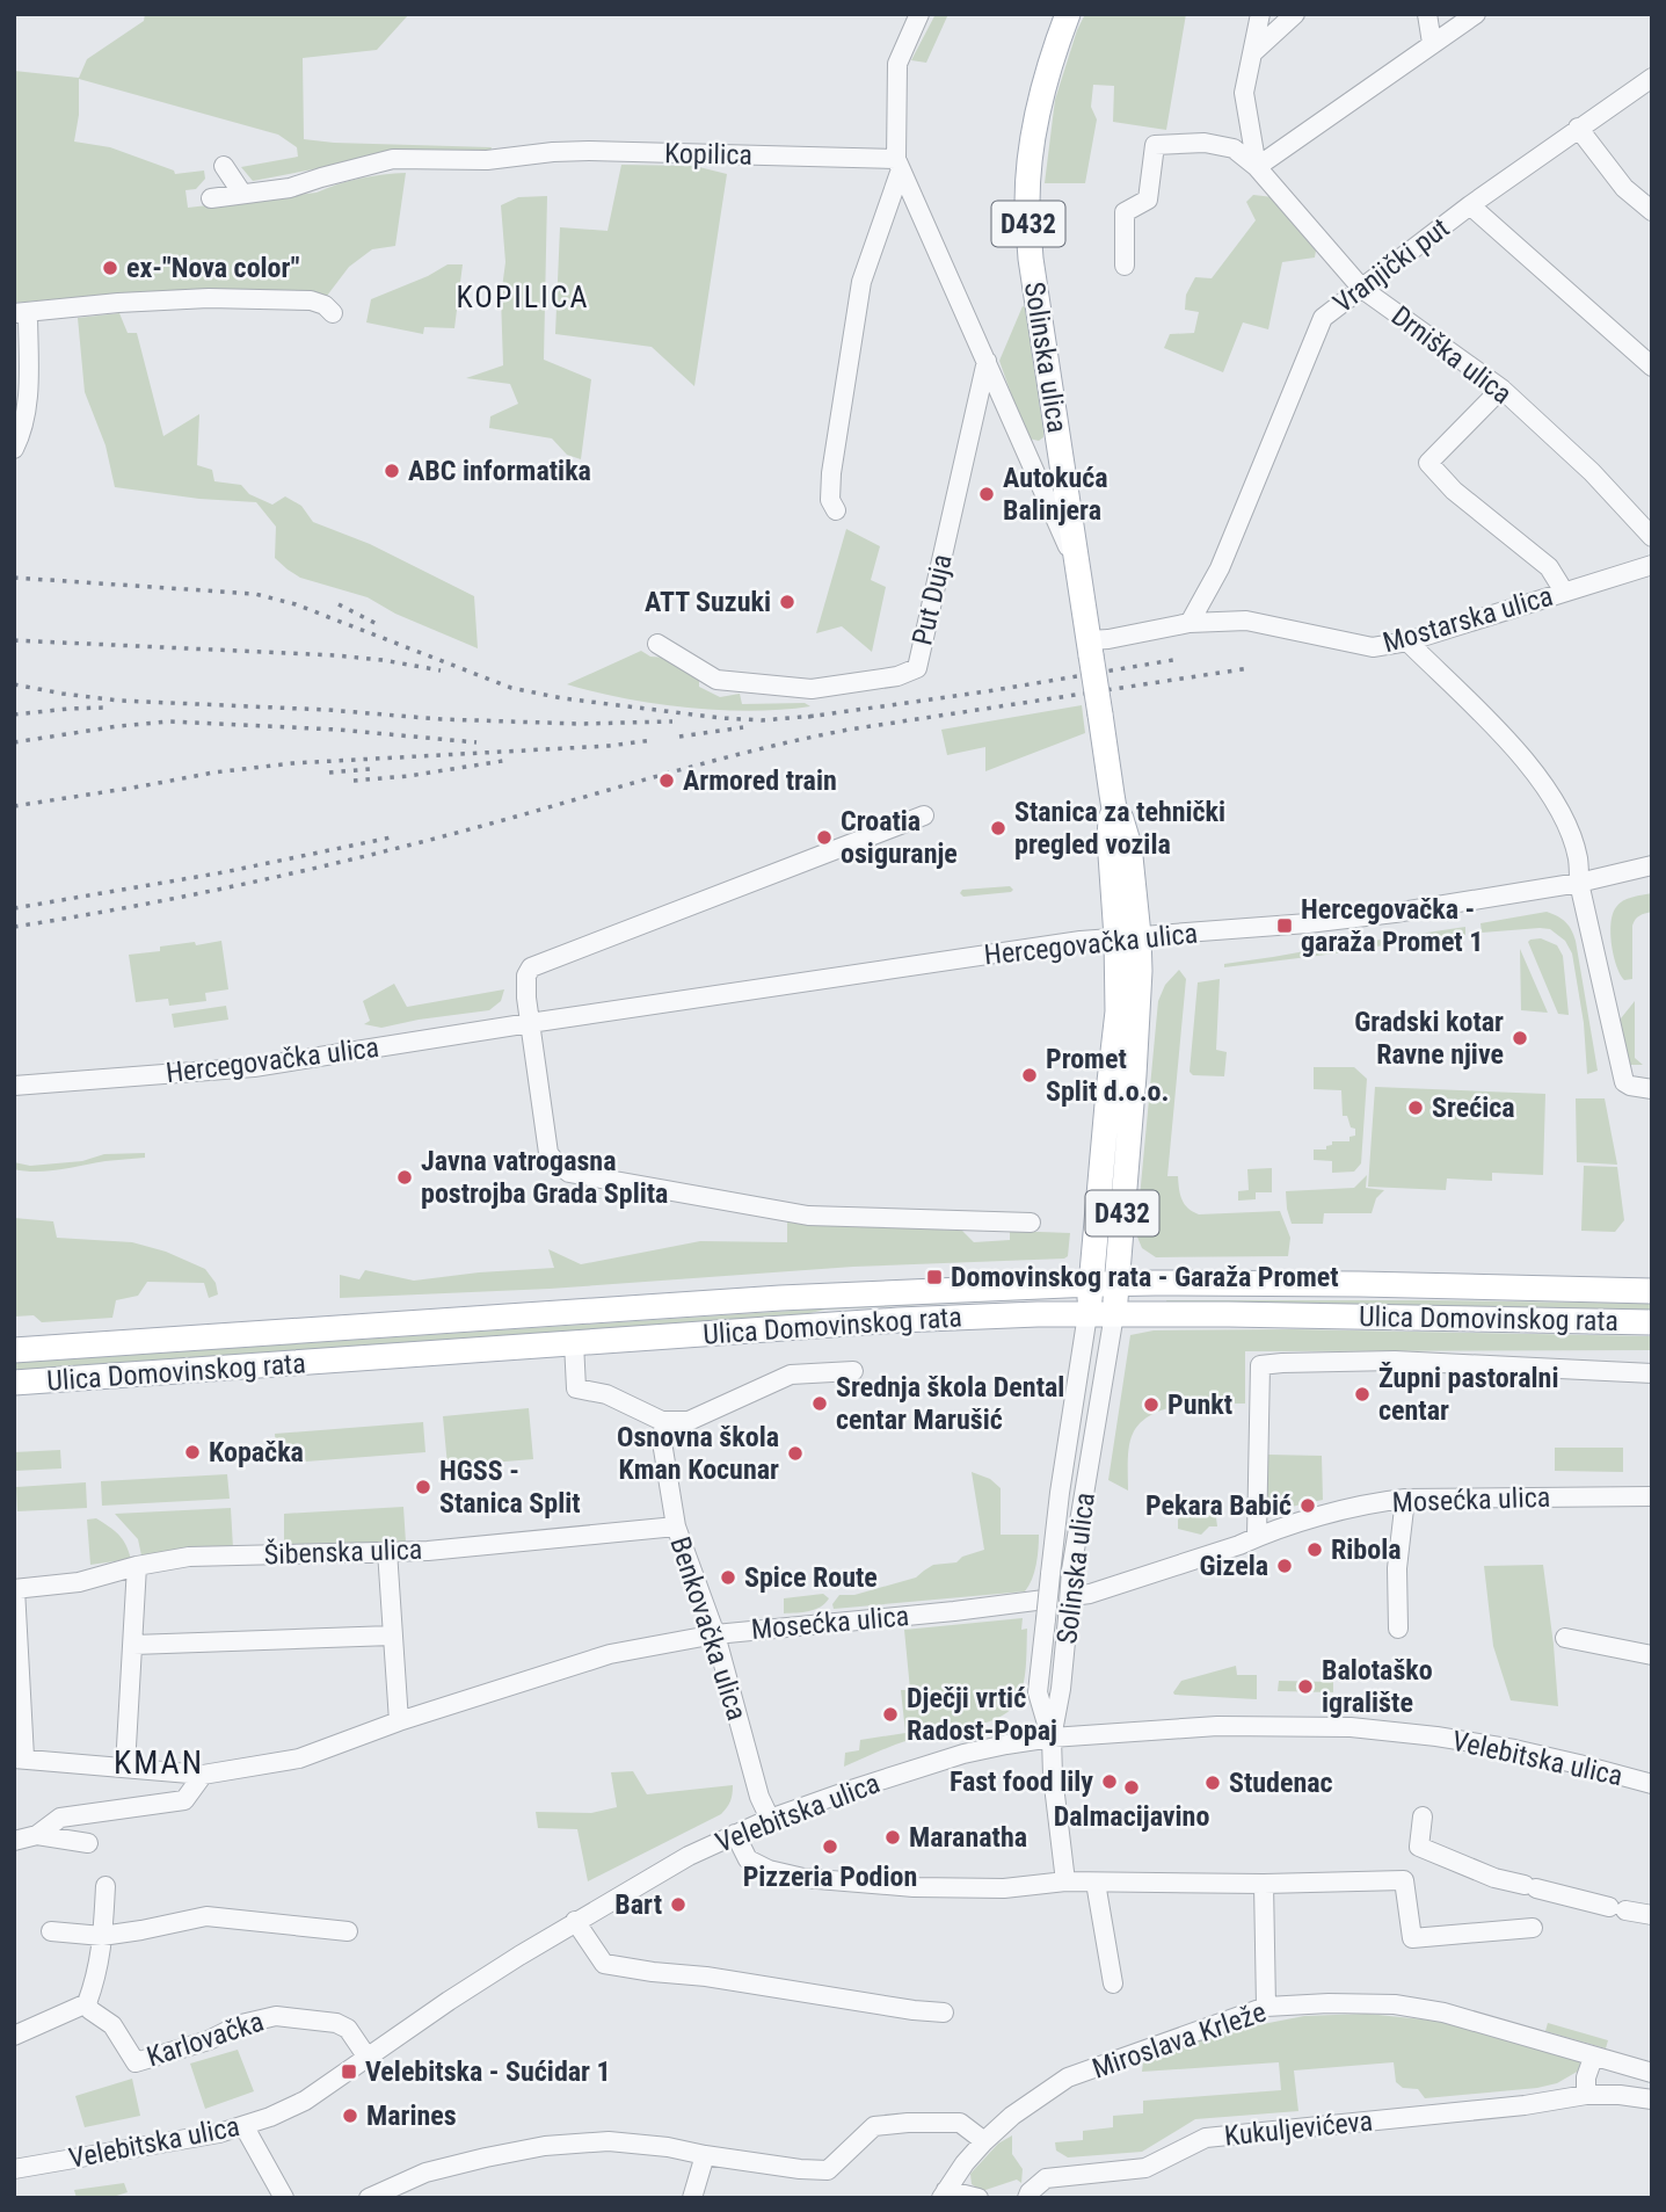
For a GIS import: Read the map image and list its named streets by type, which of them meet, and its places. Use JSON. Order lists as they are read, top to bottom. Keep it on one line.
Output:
{"streets":{"main road":["D432","Solinska ulica","Ulica Domovinskog rata"],"street":["Kopilica","Vranjički put","Drniška ulica","Put Duja","Mostarska ulica","Hercegovačka ulica","Mosećka ulica","Šibenska ulica","Benkovačka ulica","Velebitska ulica","Karlovačka","Miroslava Krleže","Kukuljevićeva"]},"crossings":[["Vranjički put","Drniška ulica"],["Vranjički put","Mostarska ulica"],["Solinska ulica","Mostarska ulica"],["Solinska ulica","Hercegovačka ulica"],["Solinska ulica","Ulica Domovinskog rata"],["Solinska ulica","Velebitska ulica"],["Mosećka ulica","Benkovačka ulica"],["Šibenska ulica","Benkovačka ulica"],["Benkovačka ulica","Velebitska ulica"],["Velebitska ulica","Karlovačka"]],"districts":["KOPILICA","KMAN"],"places":{"other":["ex-\"Nova color\"","ABC informatika","Autokuća Balinjera","ATT Suzuki","Armored train","Stanica za tehnički pregled vozila","Croatia osiguranje","Gradski kotar Ravne njive","Promet Split d.o.o.","Srećica","Javna vatrogasna postrojba Grada Splita","Župni pastoralni centar","Srednja škola Dental centar Marušić","Punkt","Kopačka","Osnovna škola Kman Kocunar","HGSS - Stanica Split","Pekara Babić","Ribola","Gizela","Spice Route","Balotaško igralište","Dječji vrtić Radost-Popaj","Fast food lily","Studenac","Dalmacijavino","Maranatha","Pizzeria Podion","Bart","Marines"],"transit":["Hercegovačka - garaža Promet 1","Domovinskog rata - Garaža Promet","Velebitska - Sućidar 1"]}}
